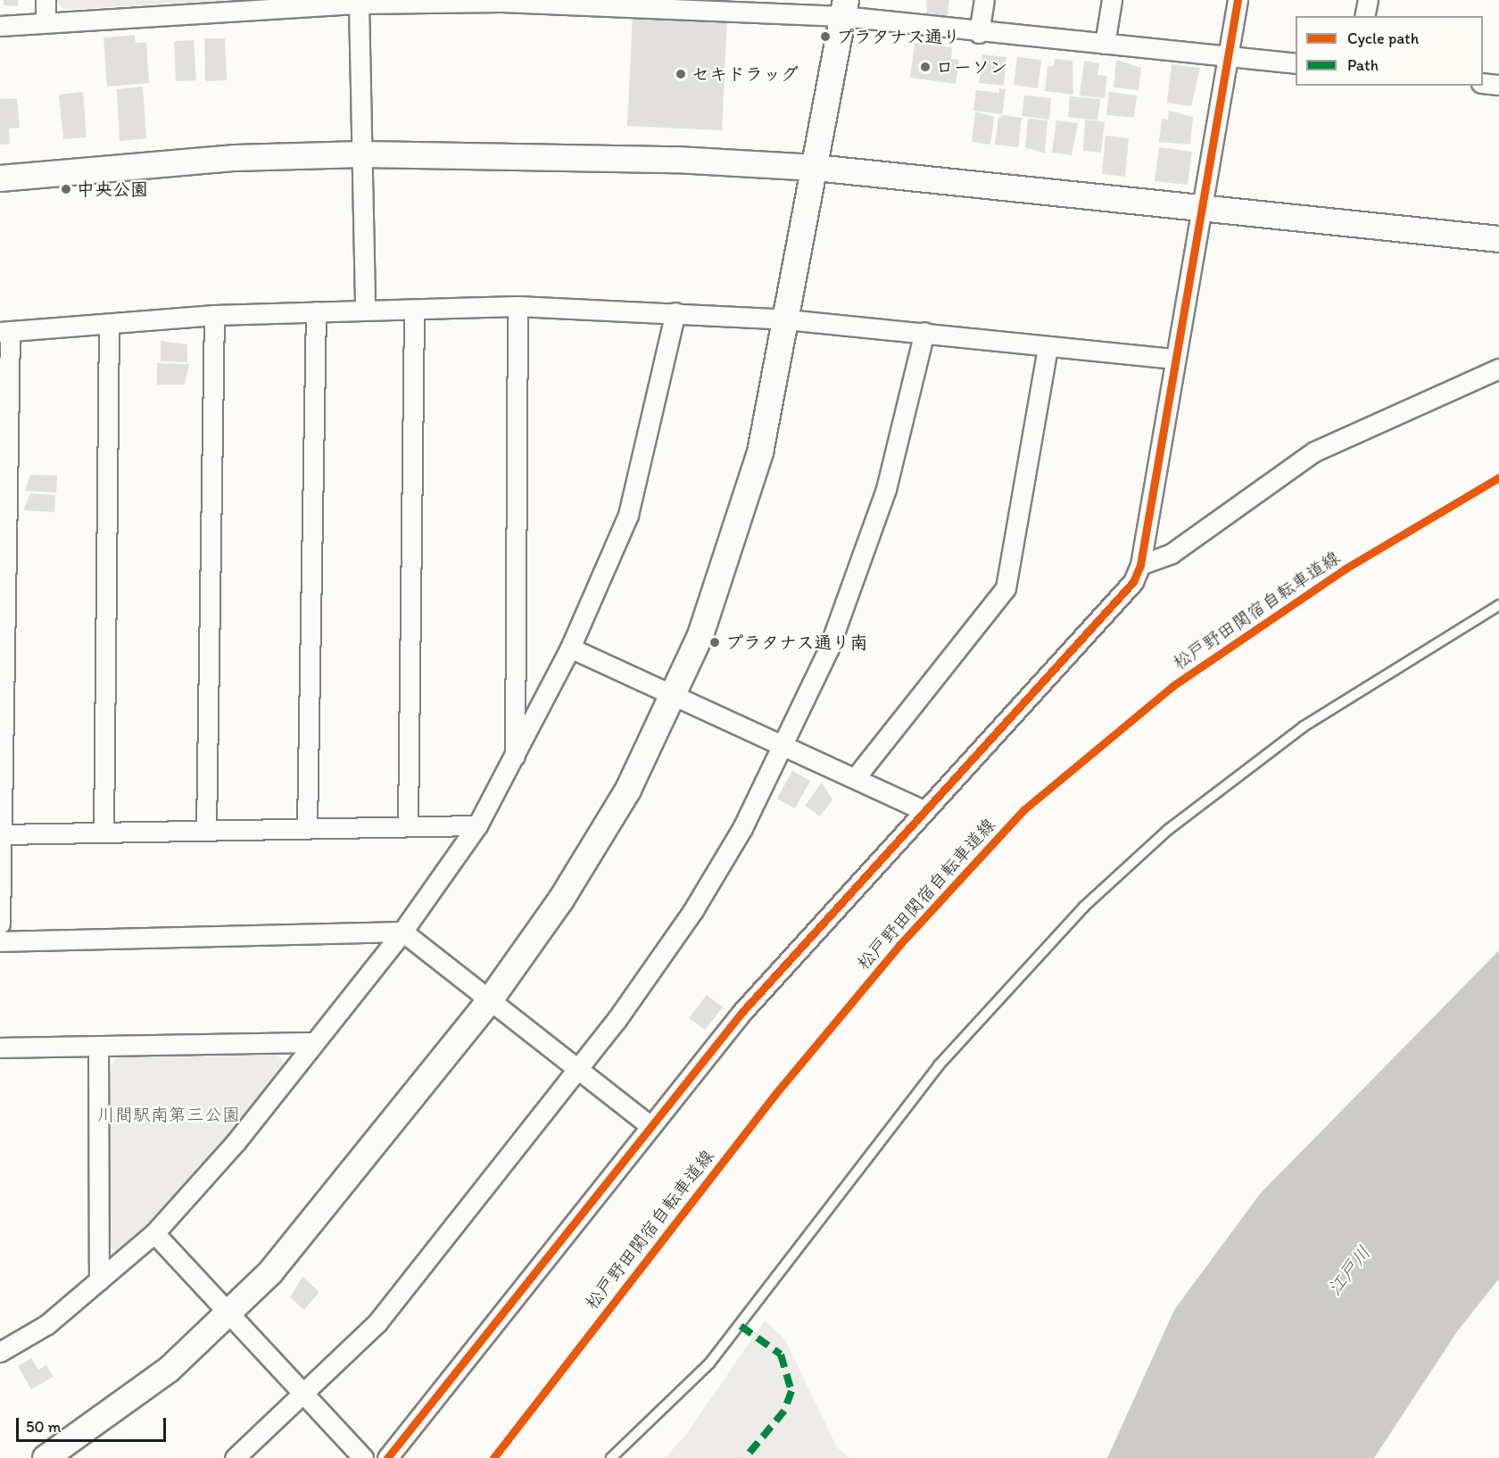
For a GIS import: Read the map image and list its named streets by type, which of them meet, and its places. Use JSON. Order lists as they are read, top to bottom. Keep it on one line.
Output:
{"streets":{"cycle path":["松戸野田関宿自転車道線"]},"water":["江戸川"],"parks":["川間駅南第三公園"],"places":["プラタナス通り","ローソン","セキドラッグ","中央公園","プラタナス通り南"],"legend":["Cycle path","Path"],"scale_bar":"50 m"}
